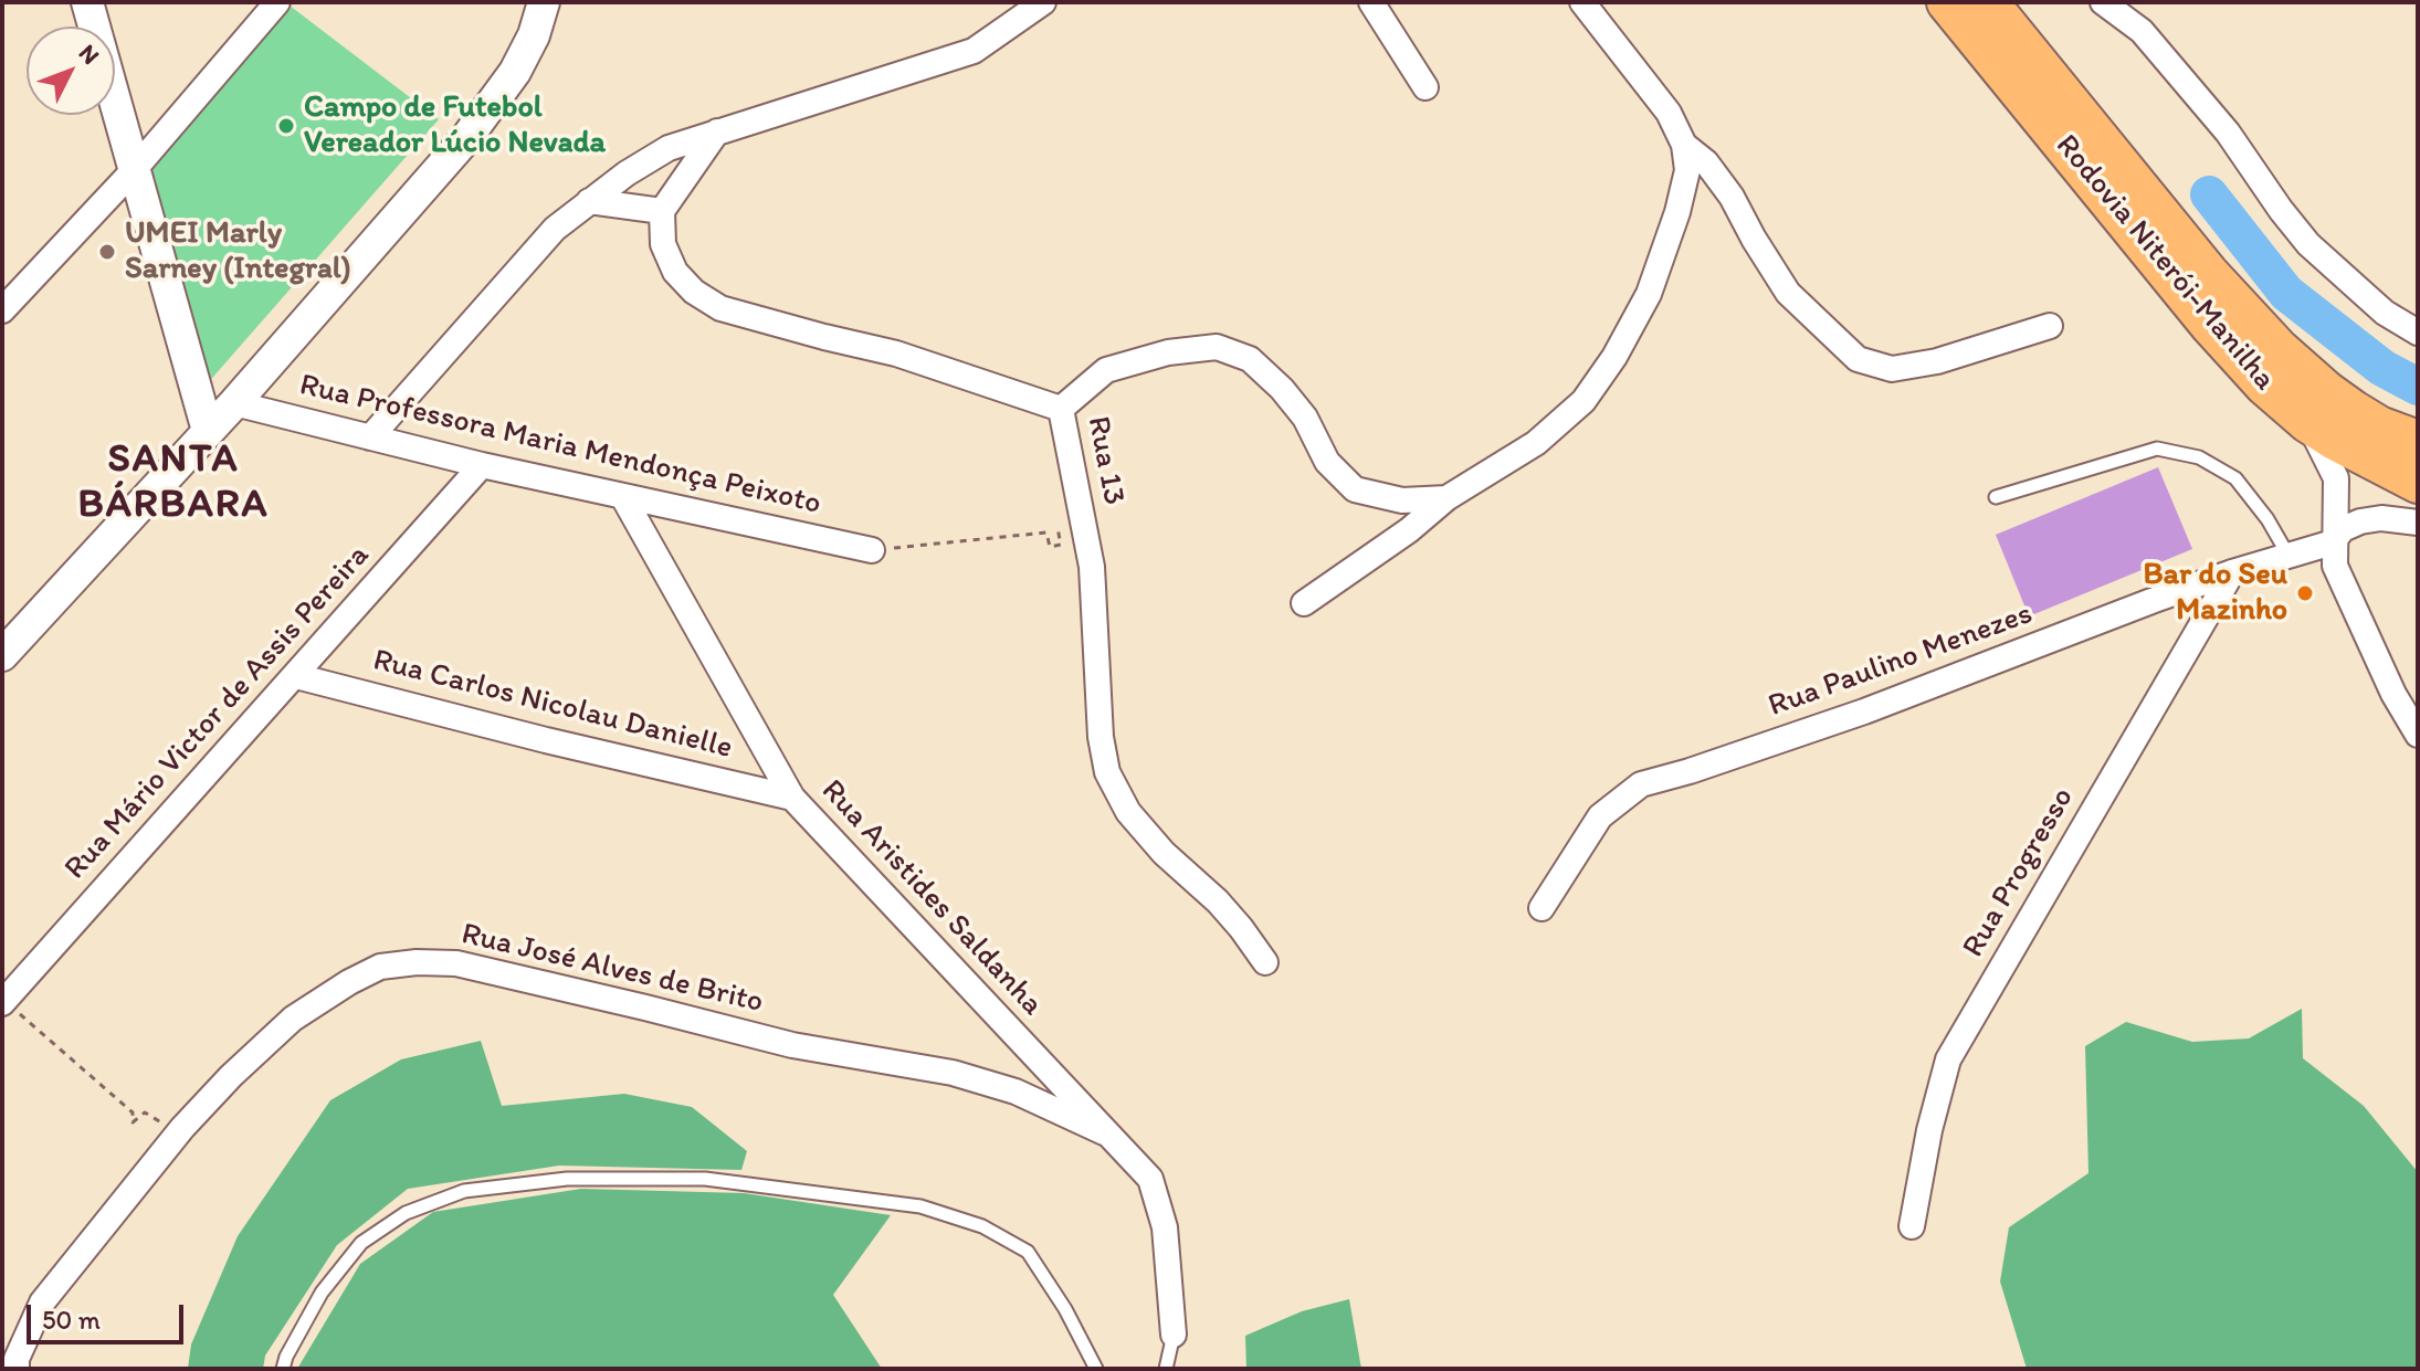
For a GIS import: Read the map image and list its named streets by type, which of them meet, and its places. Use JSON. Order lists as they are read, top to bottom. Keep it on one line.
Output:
{"streets":{"highway":["Rodovia Niterói-Manilha"],"street":["Rua Professora Maria Mendonça Peixoto","Rua 13","Rua Paulino Menezes","Rua Carlos Nicolau Danielle","Rua Mário Victor de Assis Pereira","Rua Progresso","Rua Aristides Saldanha","Rua José Alves de Brito"]},"crossings":[["Rua Professora Maria Mendonça Peixoto","Rua Mário Victor de Assis Pereira"],["Rua Professora Maria Mendonça Peixoto","Rua Aristides Saldanha"],["Rua Paulino Menezes","Rua Progresso"],["Rua Carlos Nicolau Danielle","Rua Mário Victor de Assis Pereira"],["Rua Carlos Nicolau Danielle","Rua Aristides Saldanha"],["Rua Aristides Saldanha","Rua José Alves de Brito"]],"districts":["SANTA BÁRBARA"],"places":["Campo de Futebol Vereador Lúcio Nevada","UMEI Marly Sarney (Integral)","Bar do Seu Mazinho"],"scale_bar":"50 m","north":"top right"}
